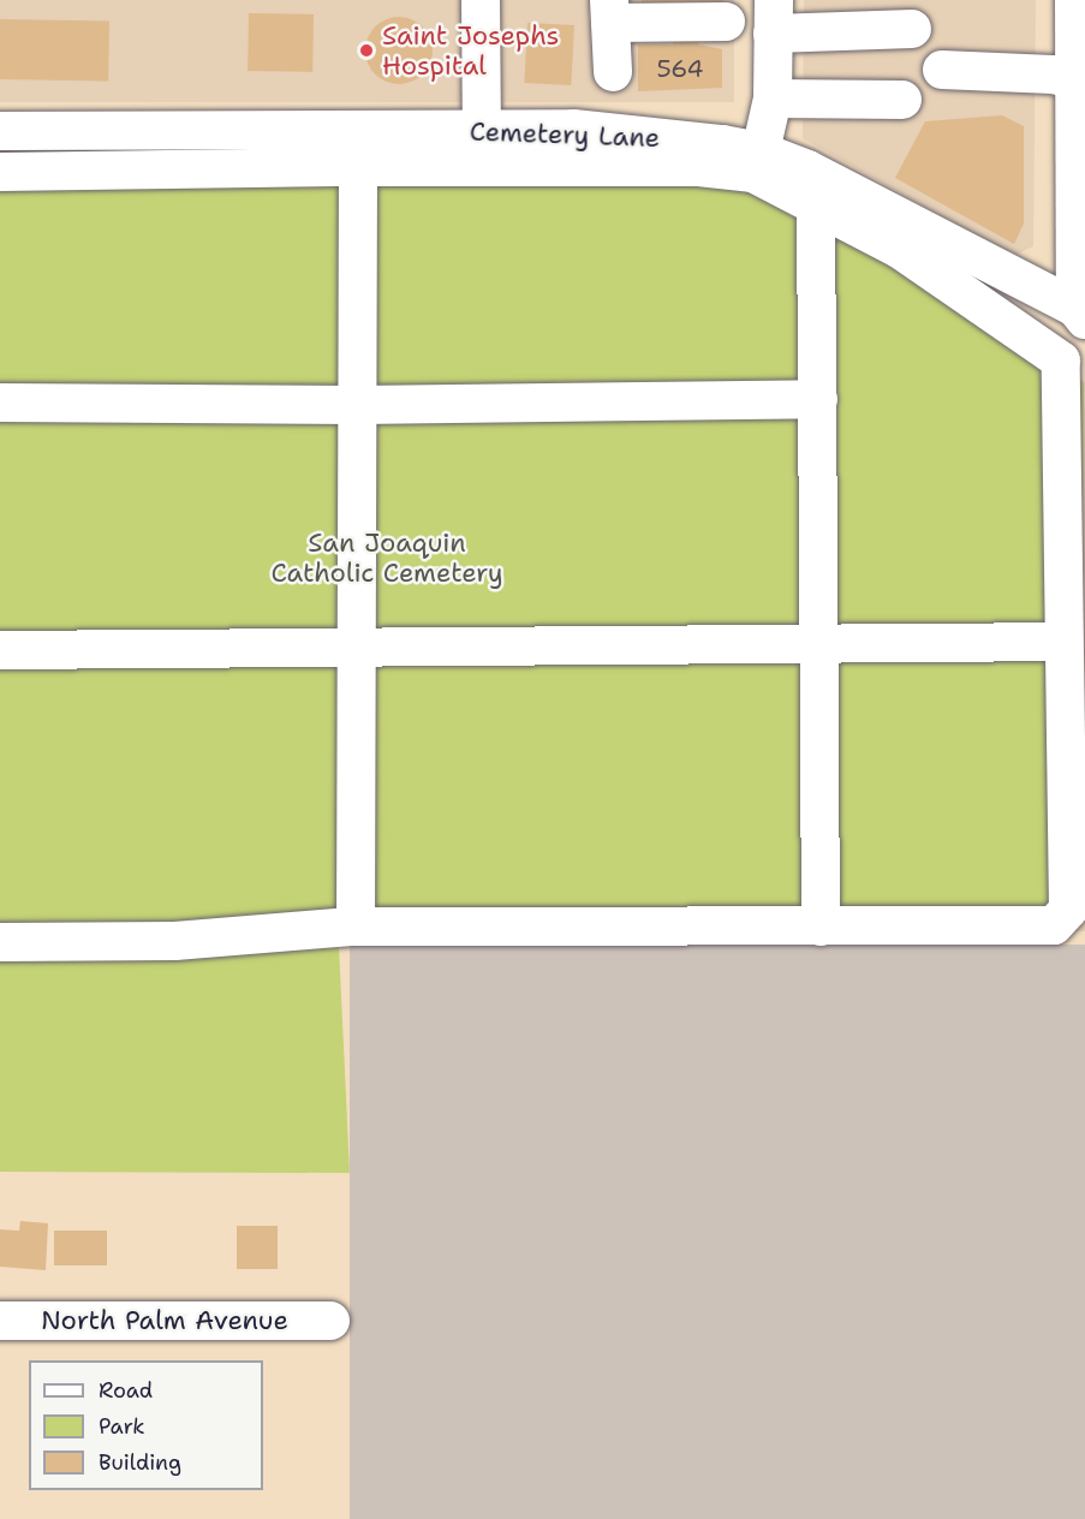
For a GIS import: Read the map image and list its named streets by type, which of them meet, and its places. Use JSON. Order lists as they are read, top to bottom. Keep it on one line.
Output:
{"streets":{"street":["Cemetery Lane","North Palm Avenue"]},"parks":["San Joaquin Catholic Cemetery"],"places":["Saint Josephs Hospital"],"house_numbers":["564"],"legend":["Road","Park","Building"]}
